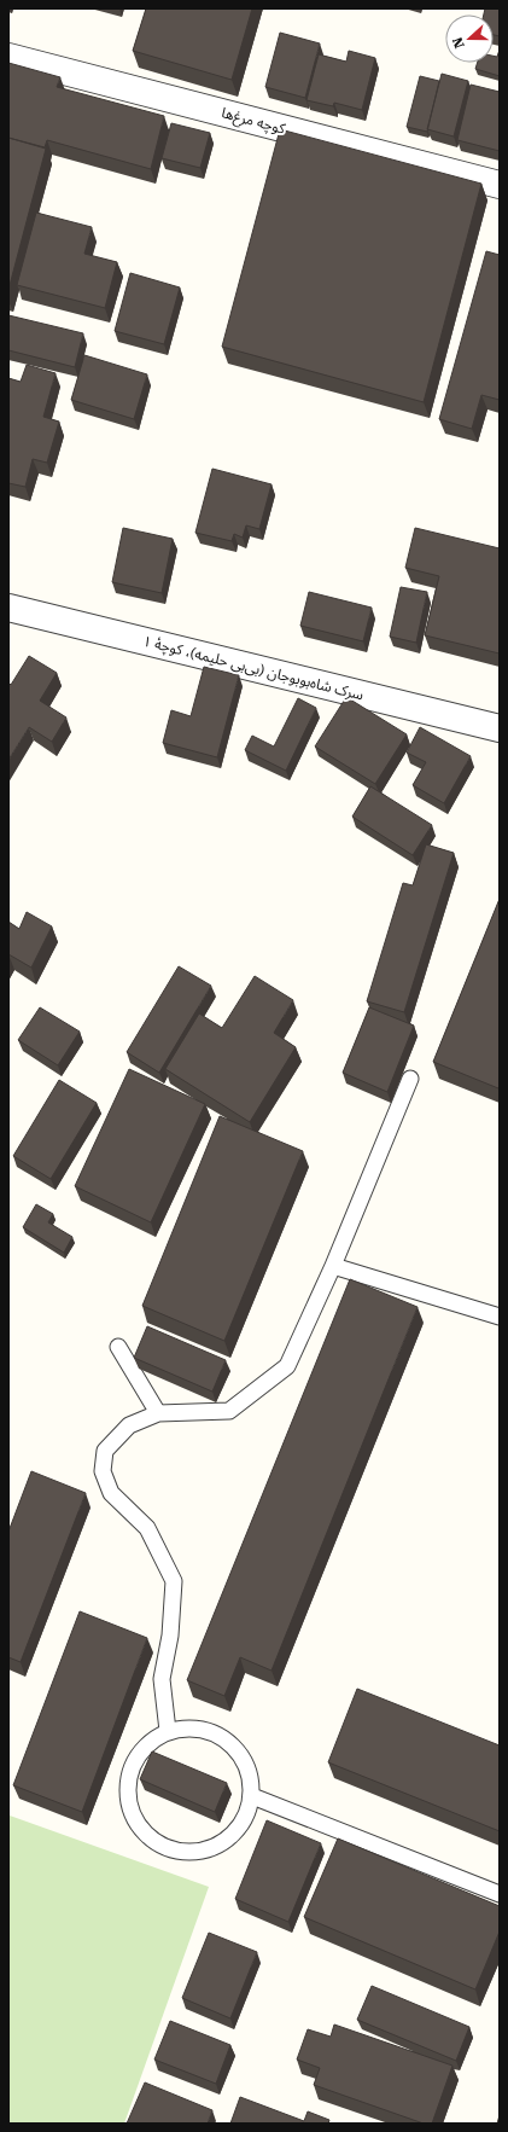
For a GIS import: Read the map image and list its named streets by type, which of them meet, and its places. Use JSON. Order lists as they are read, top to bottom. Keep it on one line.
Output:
{"streets":{"street":["کوچه مرغ‌ها","سرک شاه‌بوبوجان (بی‌بی حلیمه)، کوچۀ ۱"]},"north":"left"}
